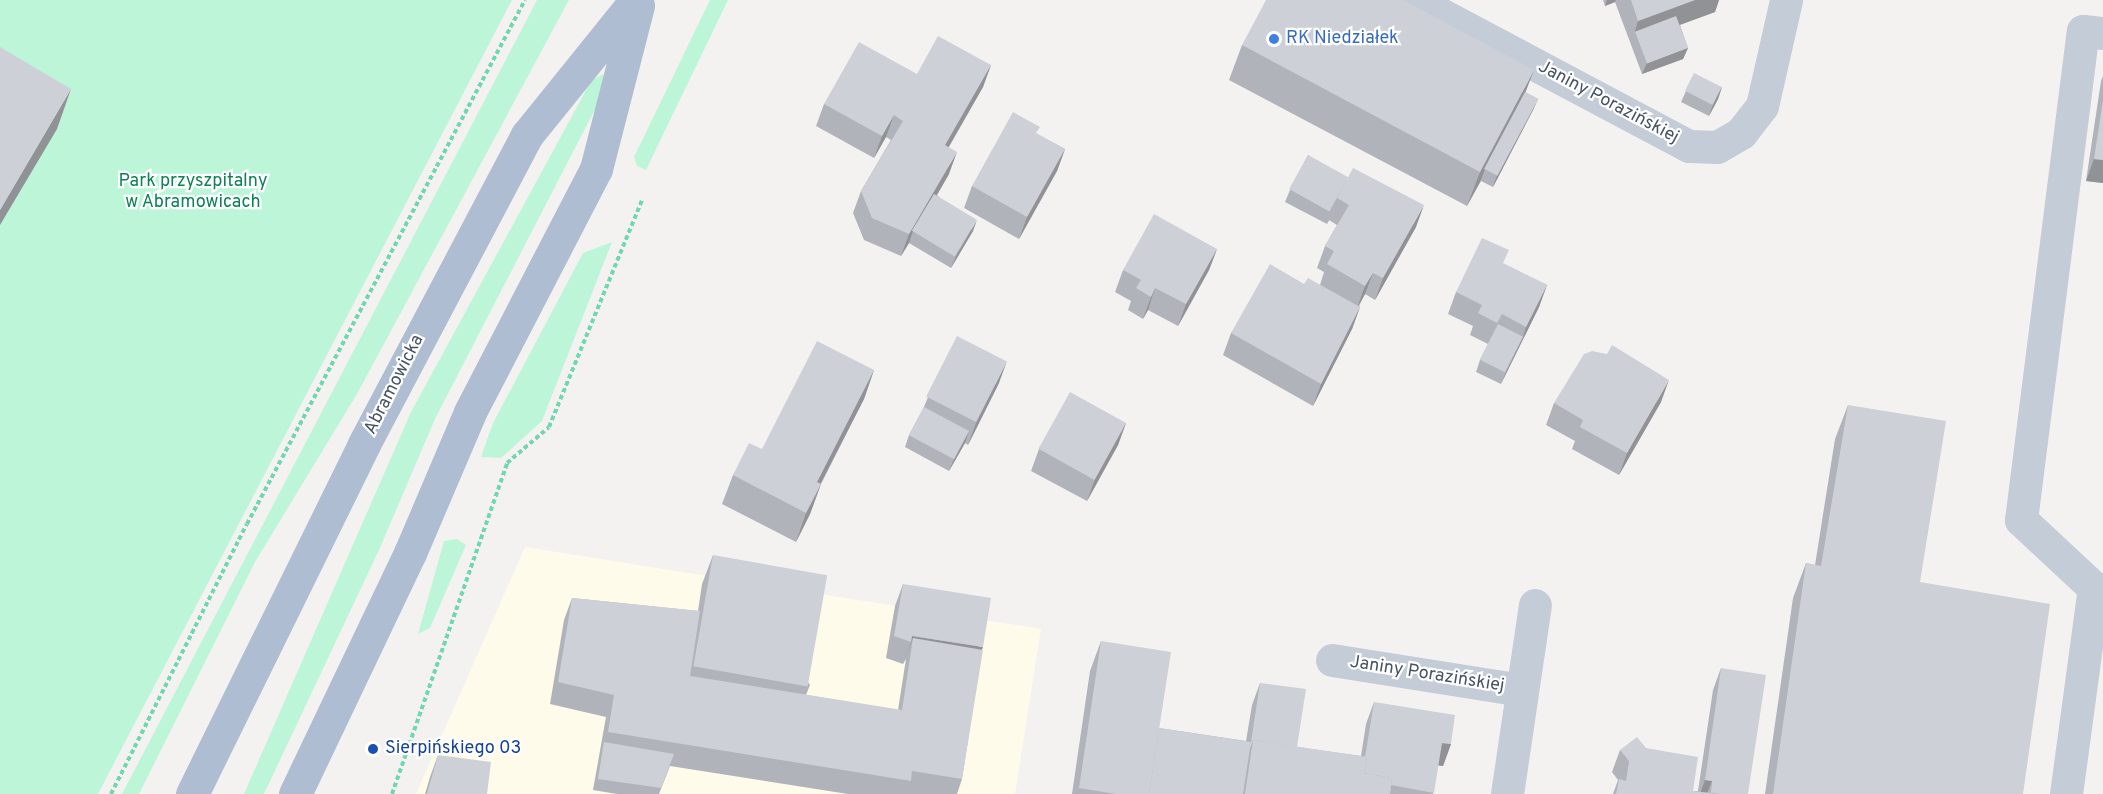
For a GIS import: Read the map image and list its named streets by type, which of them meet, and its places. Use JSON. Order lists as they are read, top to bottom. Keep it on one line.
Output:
{"streets":{"main road":["Abramowicka"],"street":["Janiny Porazińskiej"]},"parks":["Park przyszpitalny w Abramowicach"],"places":["RK Niedziałek","Sierpińskiego 03"]}
